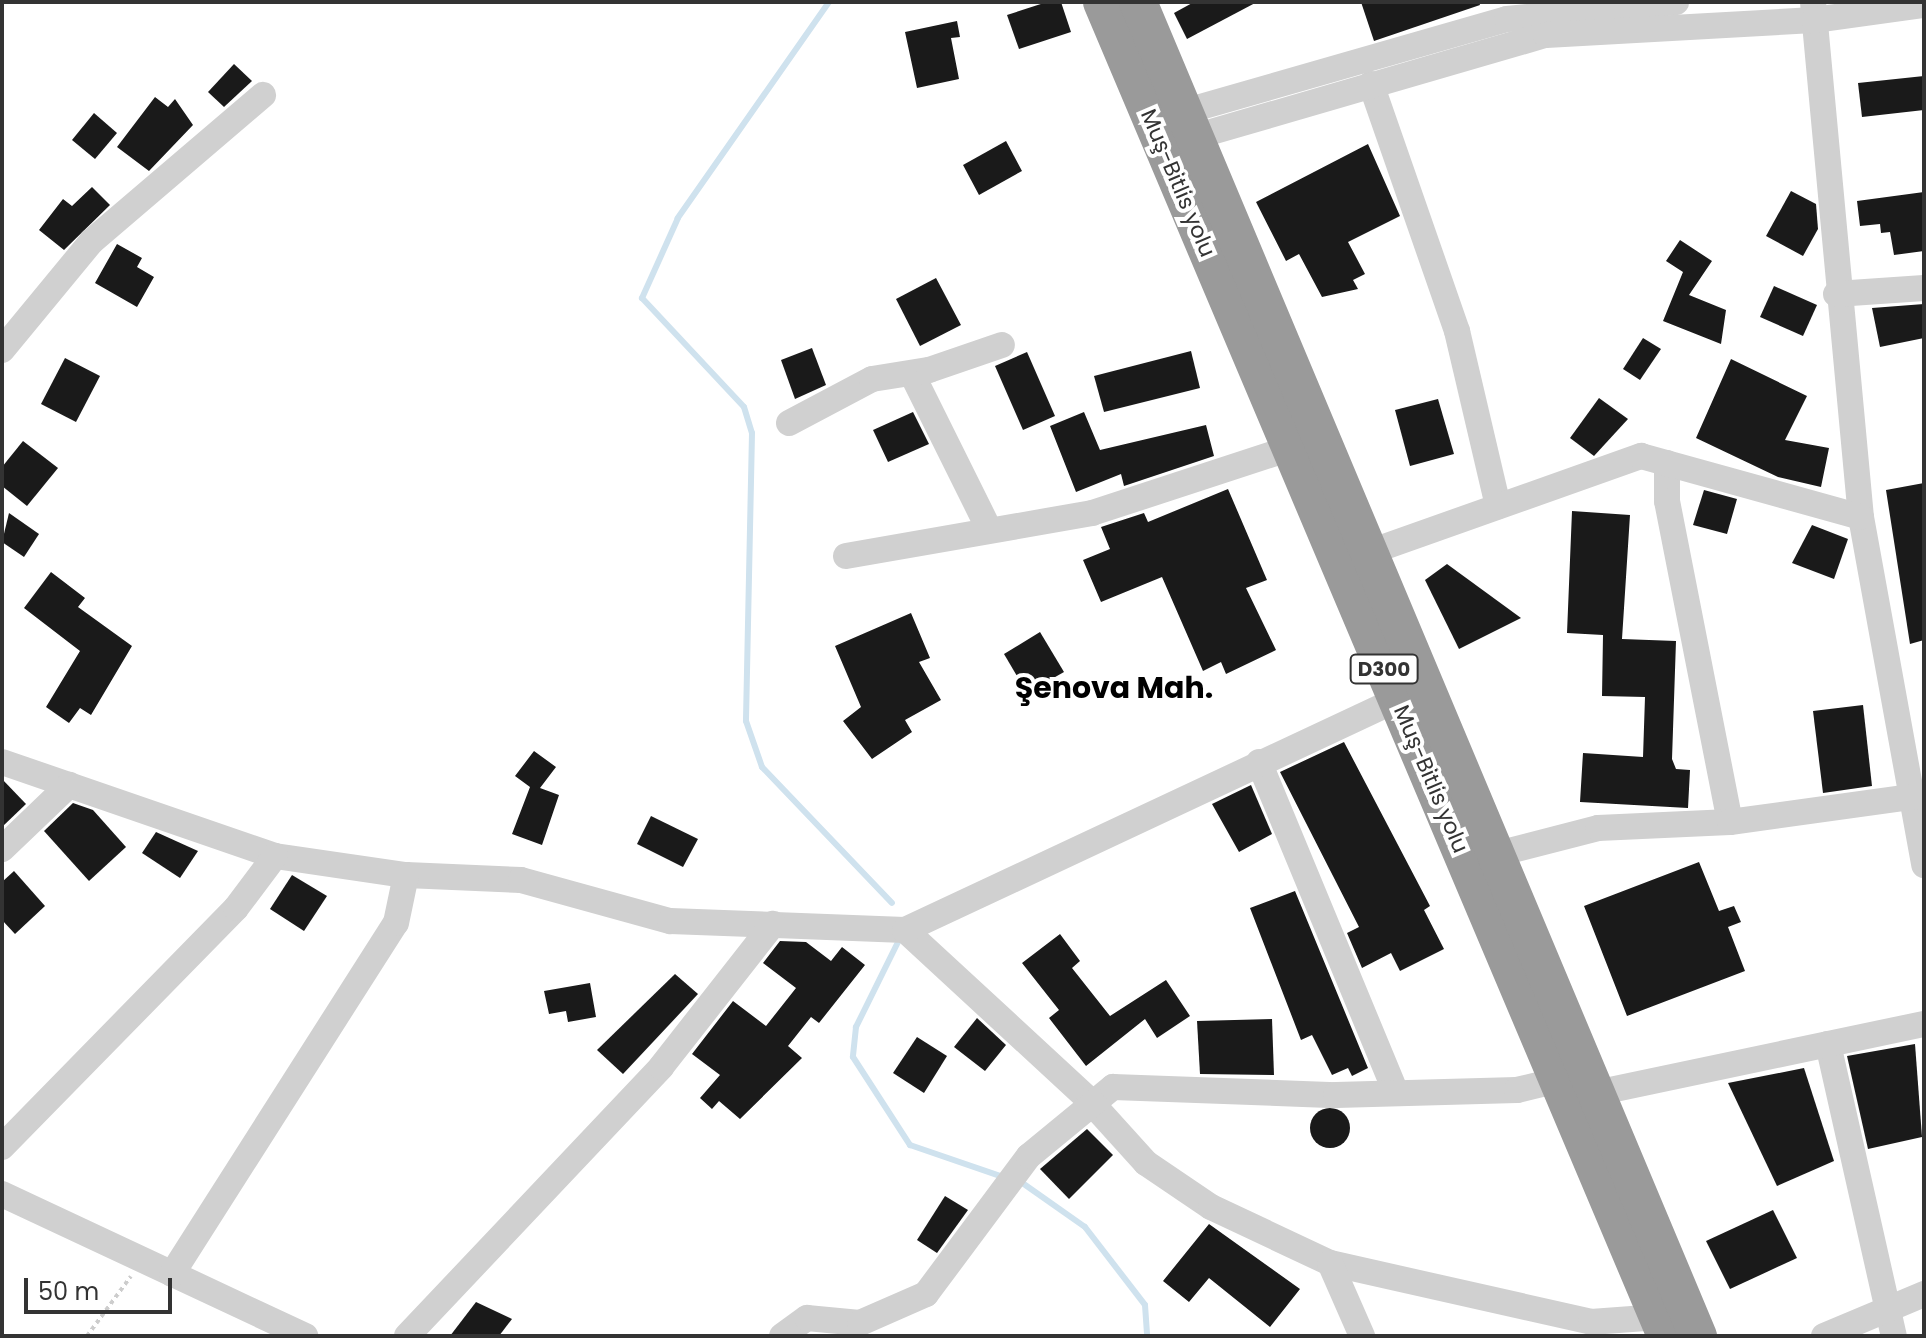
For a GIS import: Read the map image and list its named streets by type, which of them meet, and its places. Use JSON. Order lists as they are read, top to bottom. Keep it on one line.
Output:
{"streets":{"highway":["Muş-Bitlis yolu","D300"]},"districts":["Şenova Mah."],"scale_bar":"50 m"}
